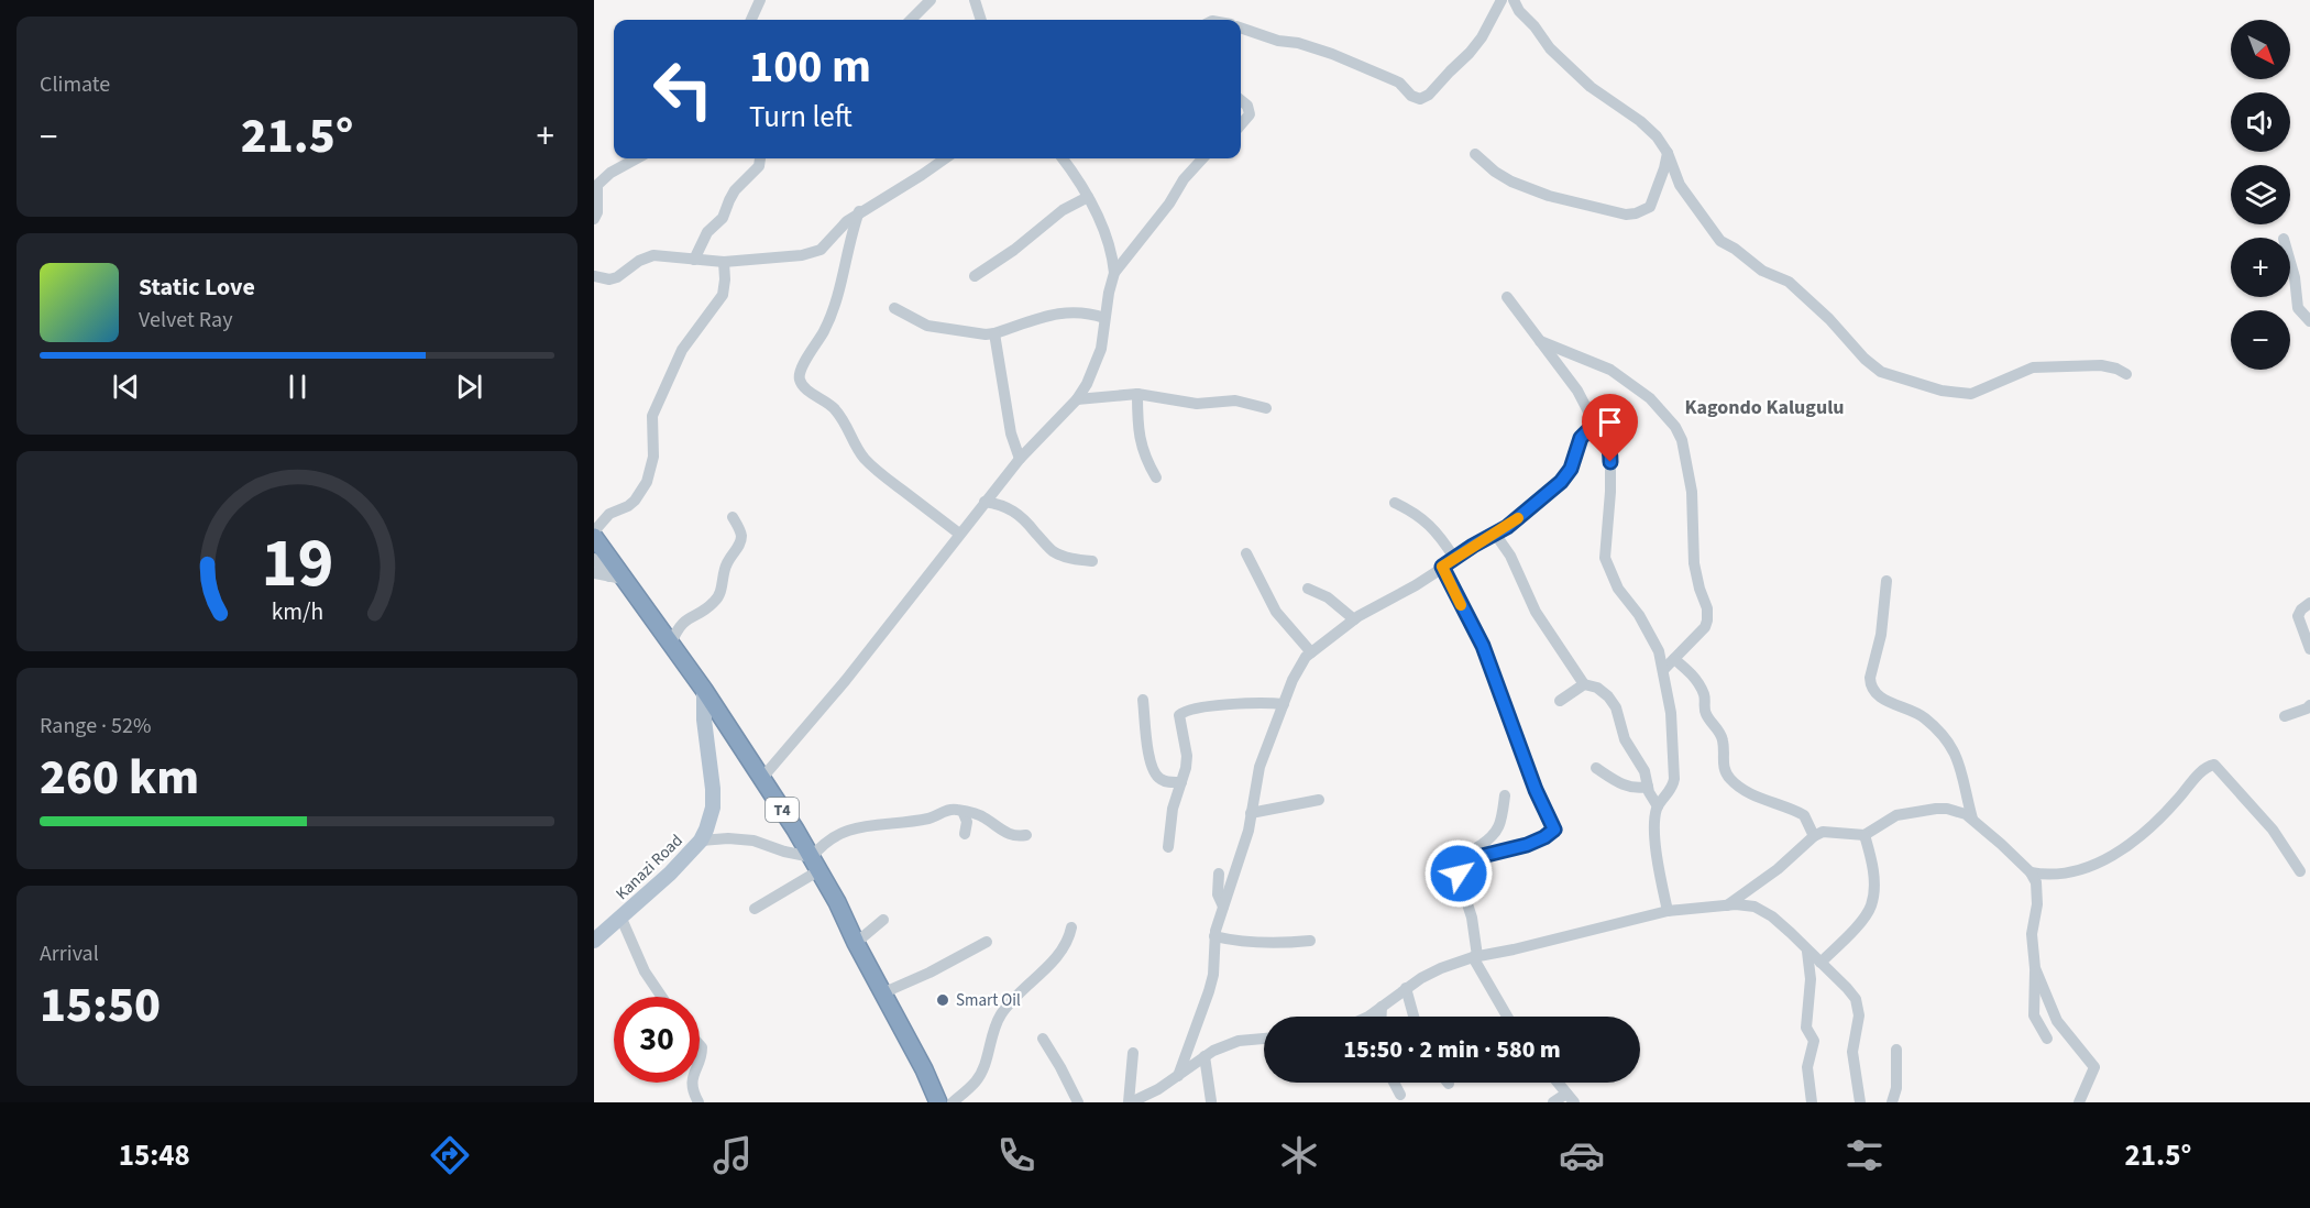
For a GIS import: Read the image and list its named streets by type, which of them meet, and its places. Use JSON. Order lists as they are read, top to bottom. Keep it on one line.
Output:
{"streets":{"highway":["T4"],"main road":["Kanazi Road"]},"crossings":[["T4","Kanazi Road"]],"districts":["Kagondo Kalugulu"],"places":["Smart Oil"],"north":"bottom right","page":{"tile":["Climate",["Range · 52%","260 km"],["Arrival","15:50"]],"map_buttons":["+","−"],"turn":["100 m","Turn left"],"heat":["−","21.5°","+"],"song":["Static Love","Velvet Ray"],"limit":"30","trip":"15:50 · 2 min · 580 m","tabs":["15:48","21.5°"],"gauge":["19","km/h"]}}
